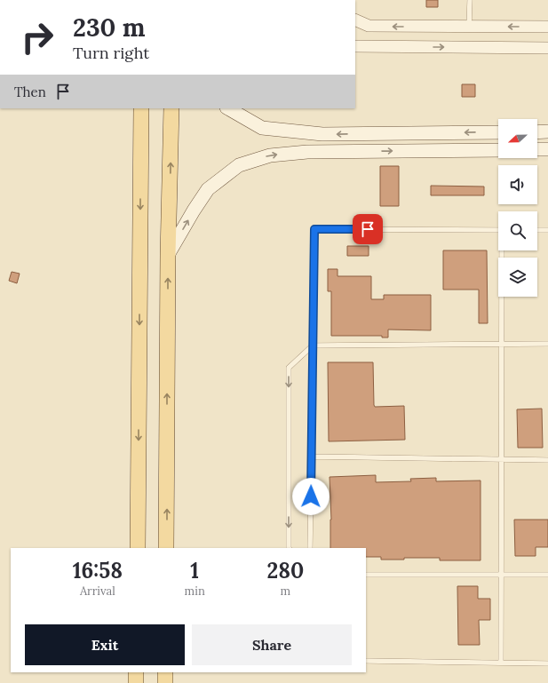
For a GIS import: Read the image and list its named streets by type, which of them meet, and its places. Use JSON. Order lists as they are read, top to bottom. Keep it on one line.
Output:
{"north":"left","page":{"turn":["230 m","Turn right"],"then":"Then","eta":["16:58","Arrival","1","min","280","m"],"buttons":["Exit","Share"]}}
